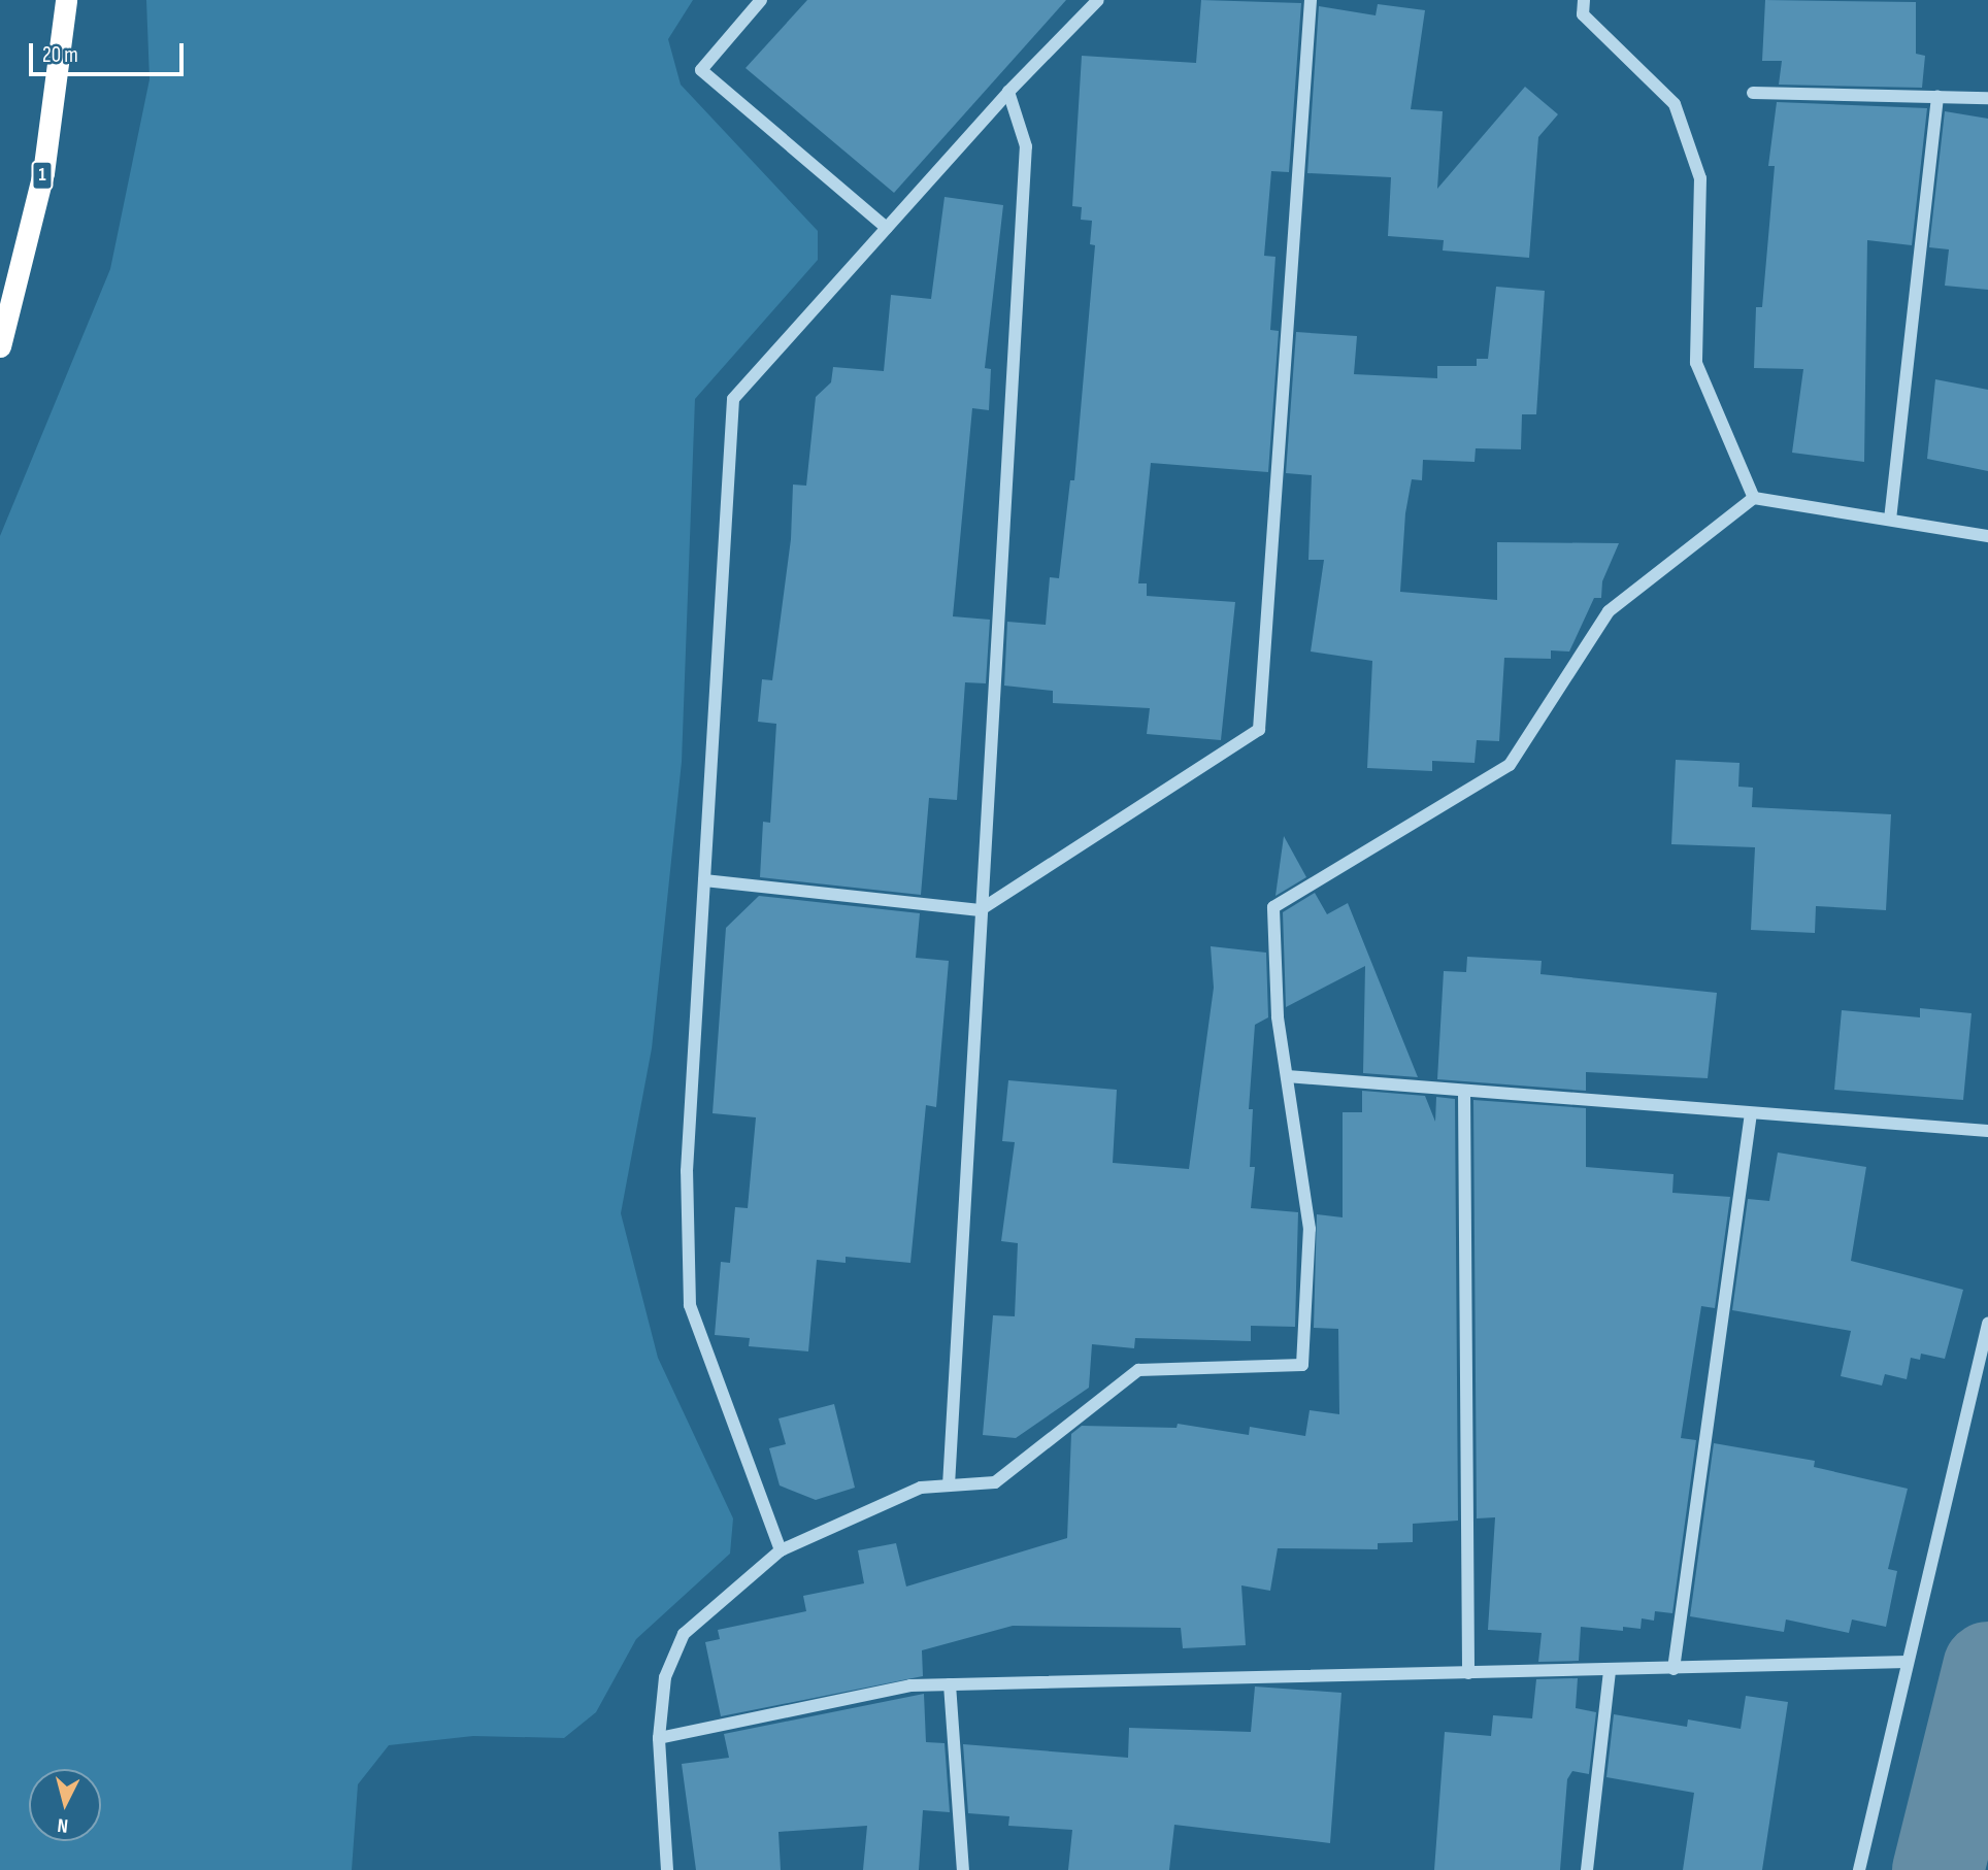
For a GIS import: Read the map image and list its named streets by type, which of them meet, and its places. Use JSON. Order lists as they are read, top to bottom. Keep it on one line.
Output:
{"streets":{"highway":["1"]},"scale_bar":"20 m","north":"bottom"}
